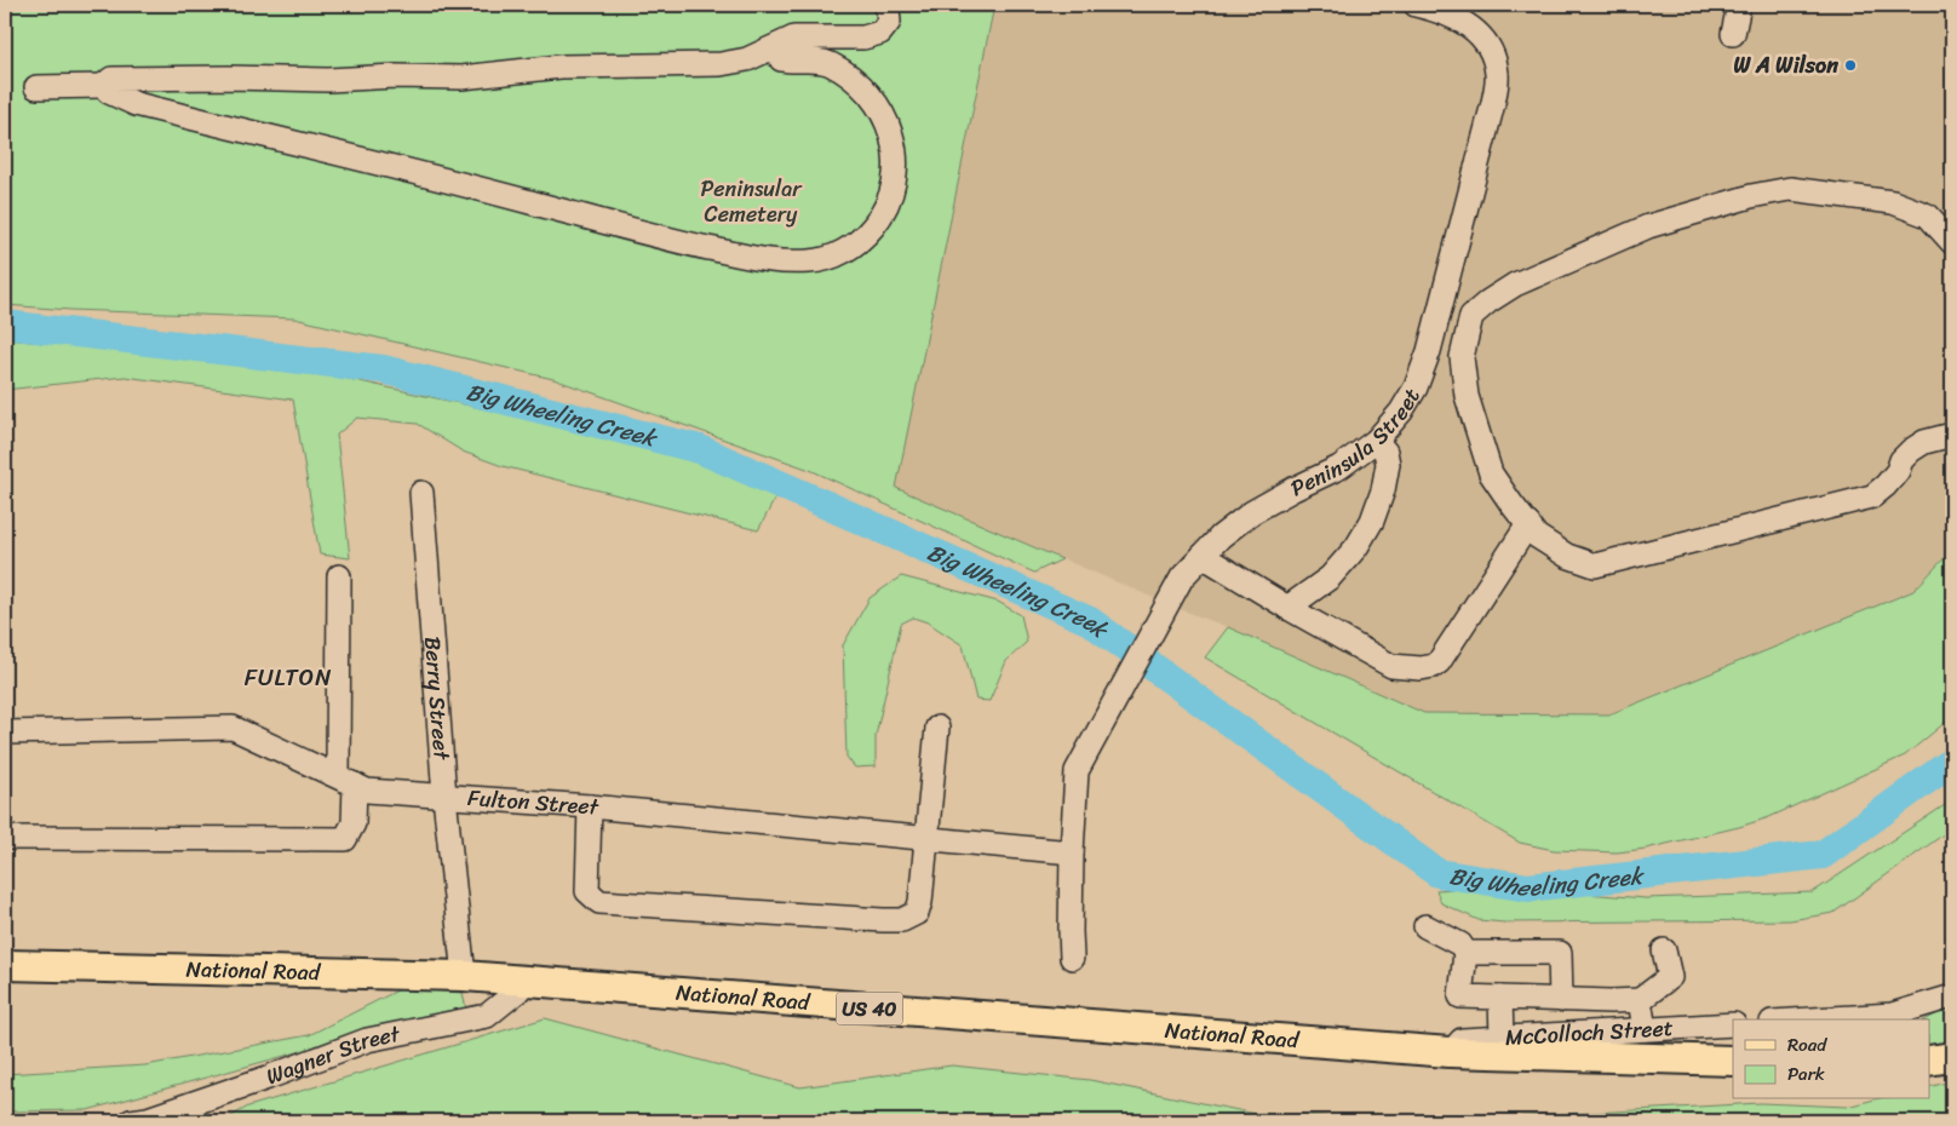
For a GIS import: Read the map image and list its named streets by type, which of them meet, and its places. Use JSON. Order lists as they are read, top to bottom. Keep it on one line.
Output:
{"streets":{"main road":["National Road","US 40"],"street":["Peninsula Street","Berry Street","Fulton Street","McColloch Street","Wagner Street"]},"crossings":[["Peninsula Street","Fulton Street"],["Berry Street","Fulton Street"],["Berry Street","National Road"],["National Road","McColloch Street"],["National Road","Wagner Street"]],"districts":["FULTON"],"water":["Big Wheeling Creek"],"parks":["Peninsular Cemetery"],"places":["W A Wilson"],"legend":["Road","Park"]}
